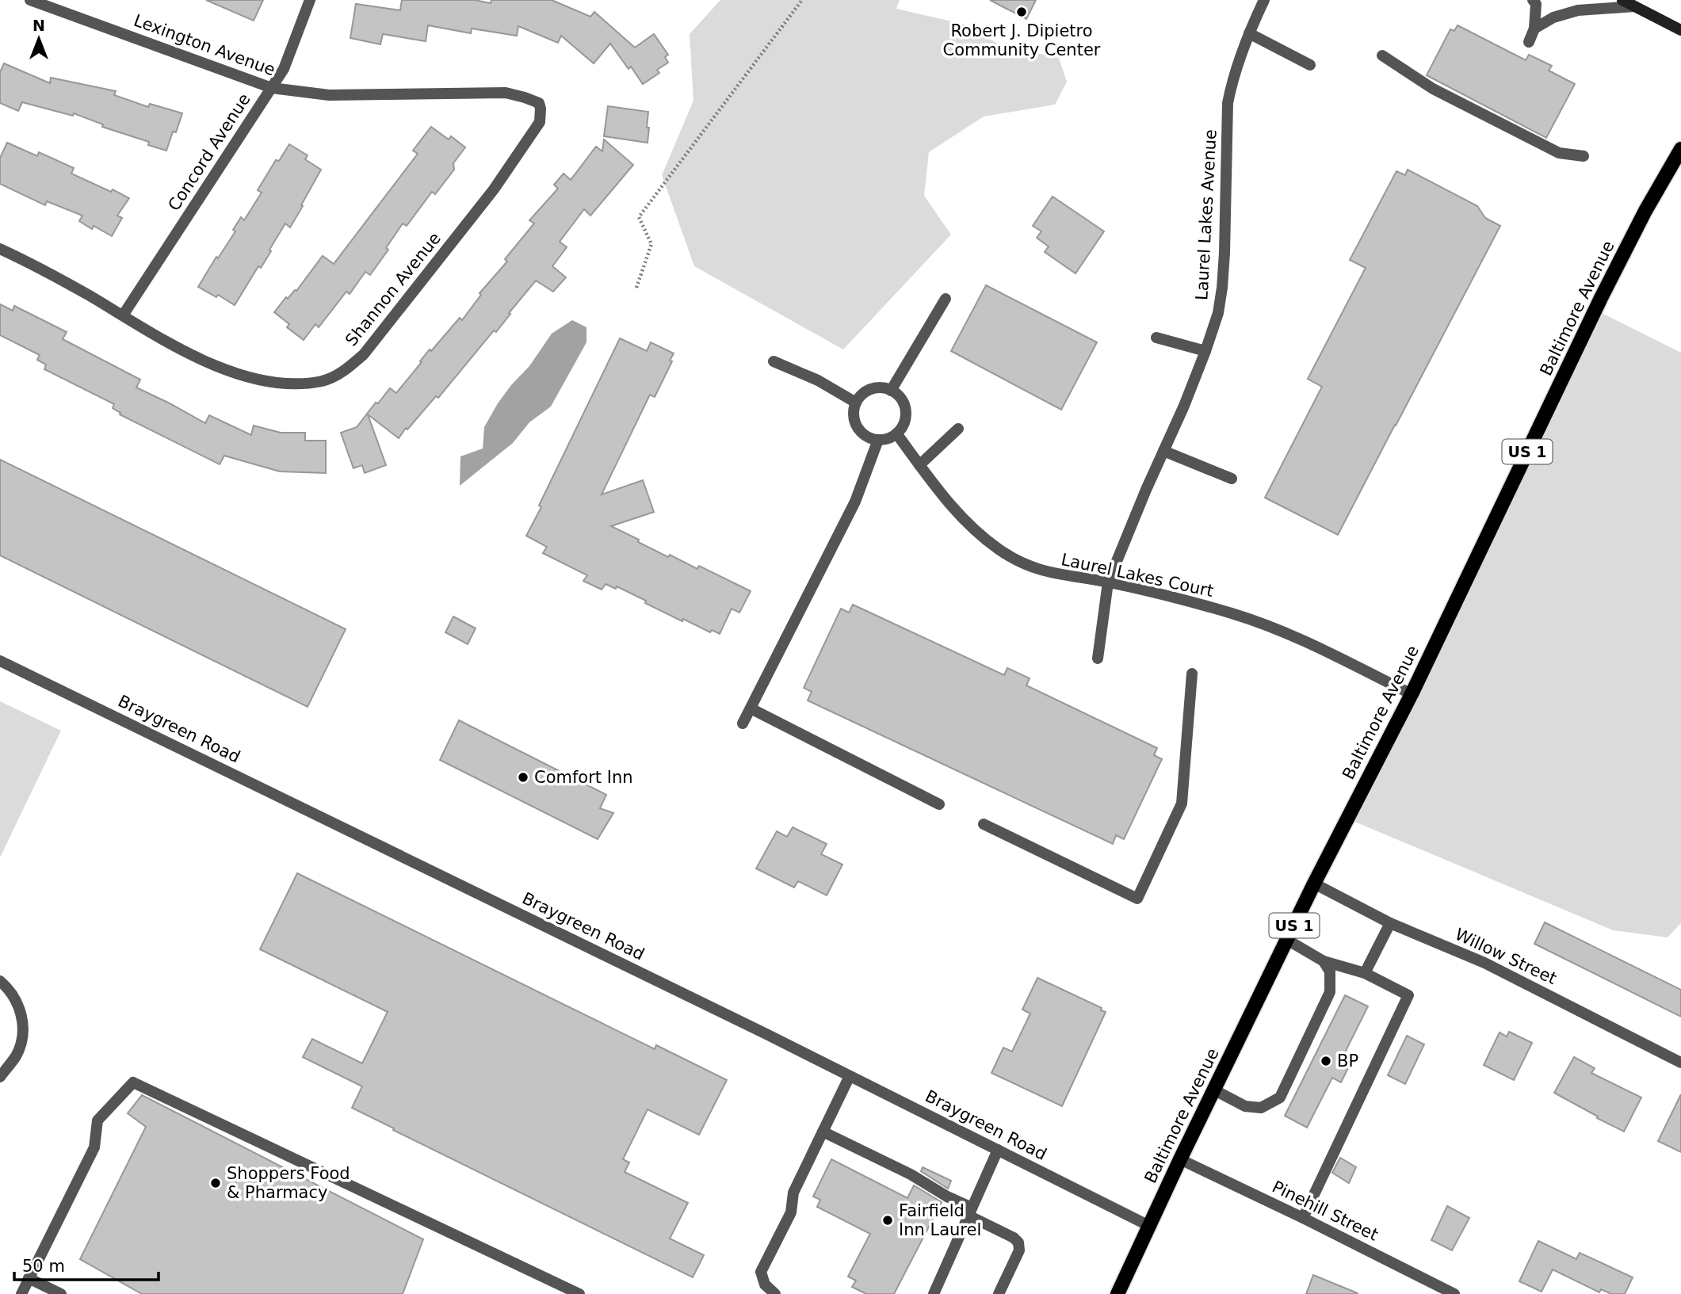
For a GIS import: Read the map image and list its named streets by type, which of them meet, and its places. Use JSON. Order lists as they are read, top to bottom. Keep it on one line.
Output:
{"streets":{"main road":["Baltimore Avenue","US 1"],"street":["Lexington Avenue","Concord Avenue","Laurel Lakes Avenue","Shannon Avenue","Laurel Lakes Court","Braygreen Road","Willow Street","Pinehill Street"]},"crossings":[["Lexington Avenue","Concord Avenue"],["Lexington Avenue","Shannon Avenue"],["Concord Avenue","Shannon Avenue"],["Laurel Lakes Avenue","Laurel Lakes Court"],["Baltimore Avenue","Laurel Lakes Court"],["Baltimore Avenue","Braygreen Road"],["Baltimore Avenue","Willow Street"],["Baltimore Avenue","Pinehill Street"]],"places":["Robert J. Dipietro Community Center","Comfort Inn","BP","Shoppers Food & Pharmacy","Fairfield Inn Laurel"],"scale_bar":"50 m","north":"top"}
